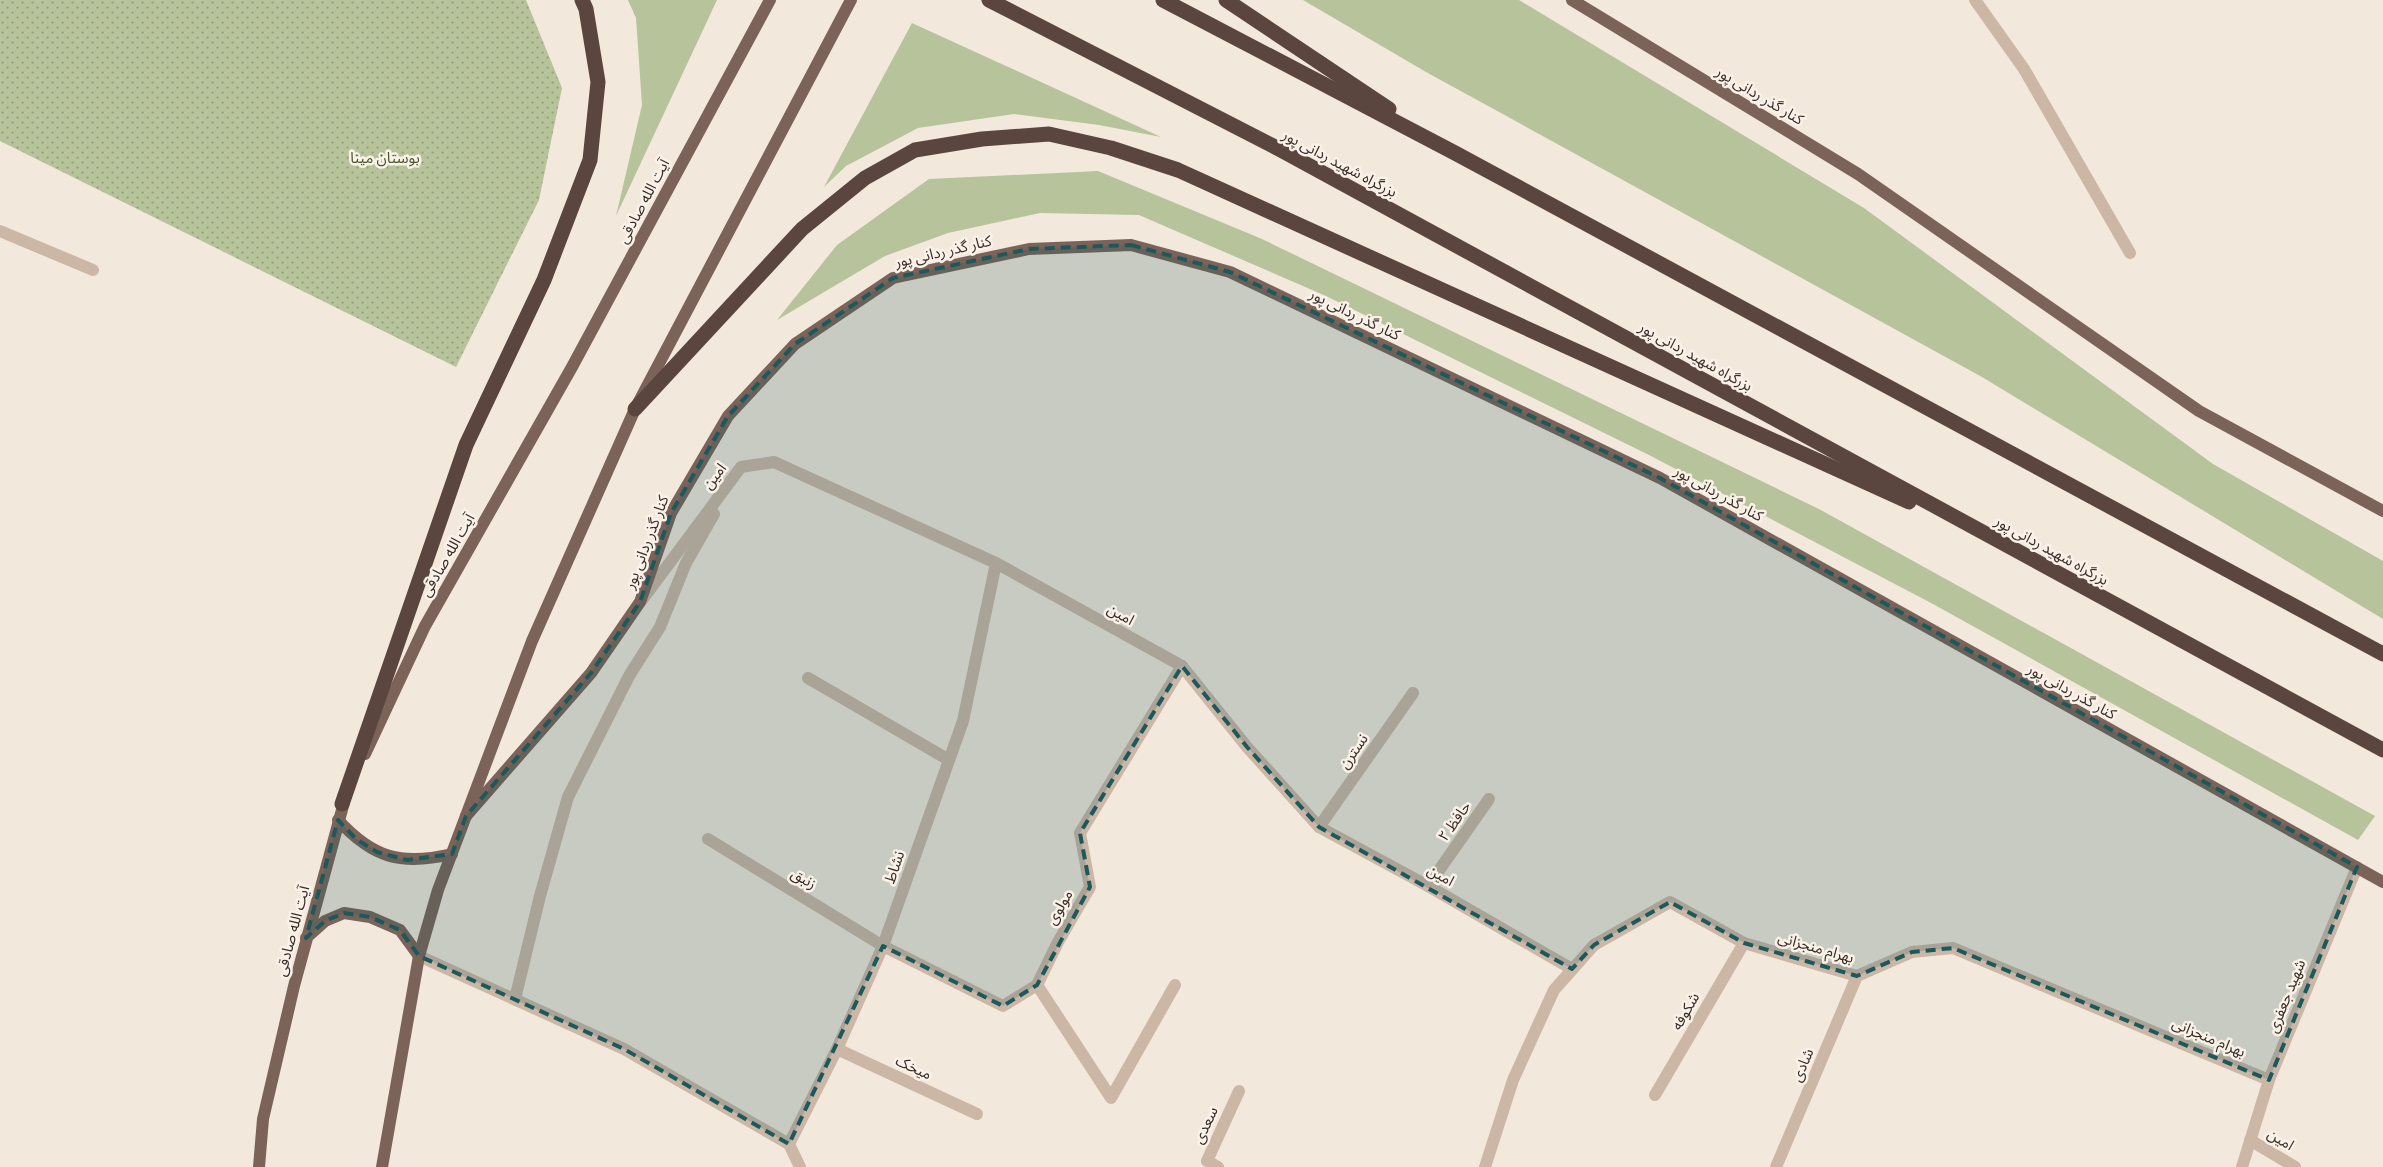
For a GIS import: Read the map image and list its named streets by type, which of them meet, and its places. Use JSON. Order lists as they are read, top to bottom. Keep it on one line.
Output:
{"streets":{"highway":["بزرگراه شهید ردانی پور"],"main road":["کنار گذر ردانی پور","آیت الله صادقی"],"street":["امین","نسترن","حافظ ۲","نشاط","زنبق","مولوی","بهرام منجزانی","شهید جعفری","شکوفه","شادی","میخک","سعدی"]},"crossings":[["کنار گذر ردانی پور","امین"],["کنار گذر ردانی پور","شهید جعفری"],["امین","نسترن"],["امین","حافظ ۲"],["امین","نشاط"],["امین","مولوی"],["امین","بهرام منجزانی"],["امین","شهید جعفری"],["نشاط","زنبق"],["نشاط","میخک"],["بهرام منجزانی","شهید جعفری"],["بهرام منجزانی","شکوفه"],["بهرام منجزانی","شادی"]],"parks":["بوستان مینا"]}
